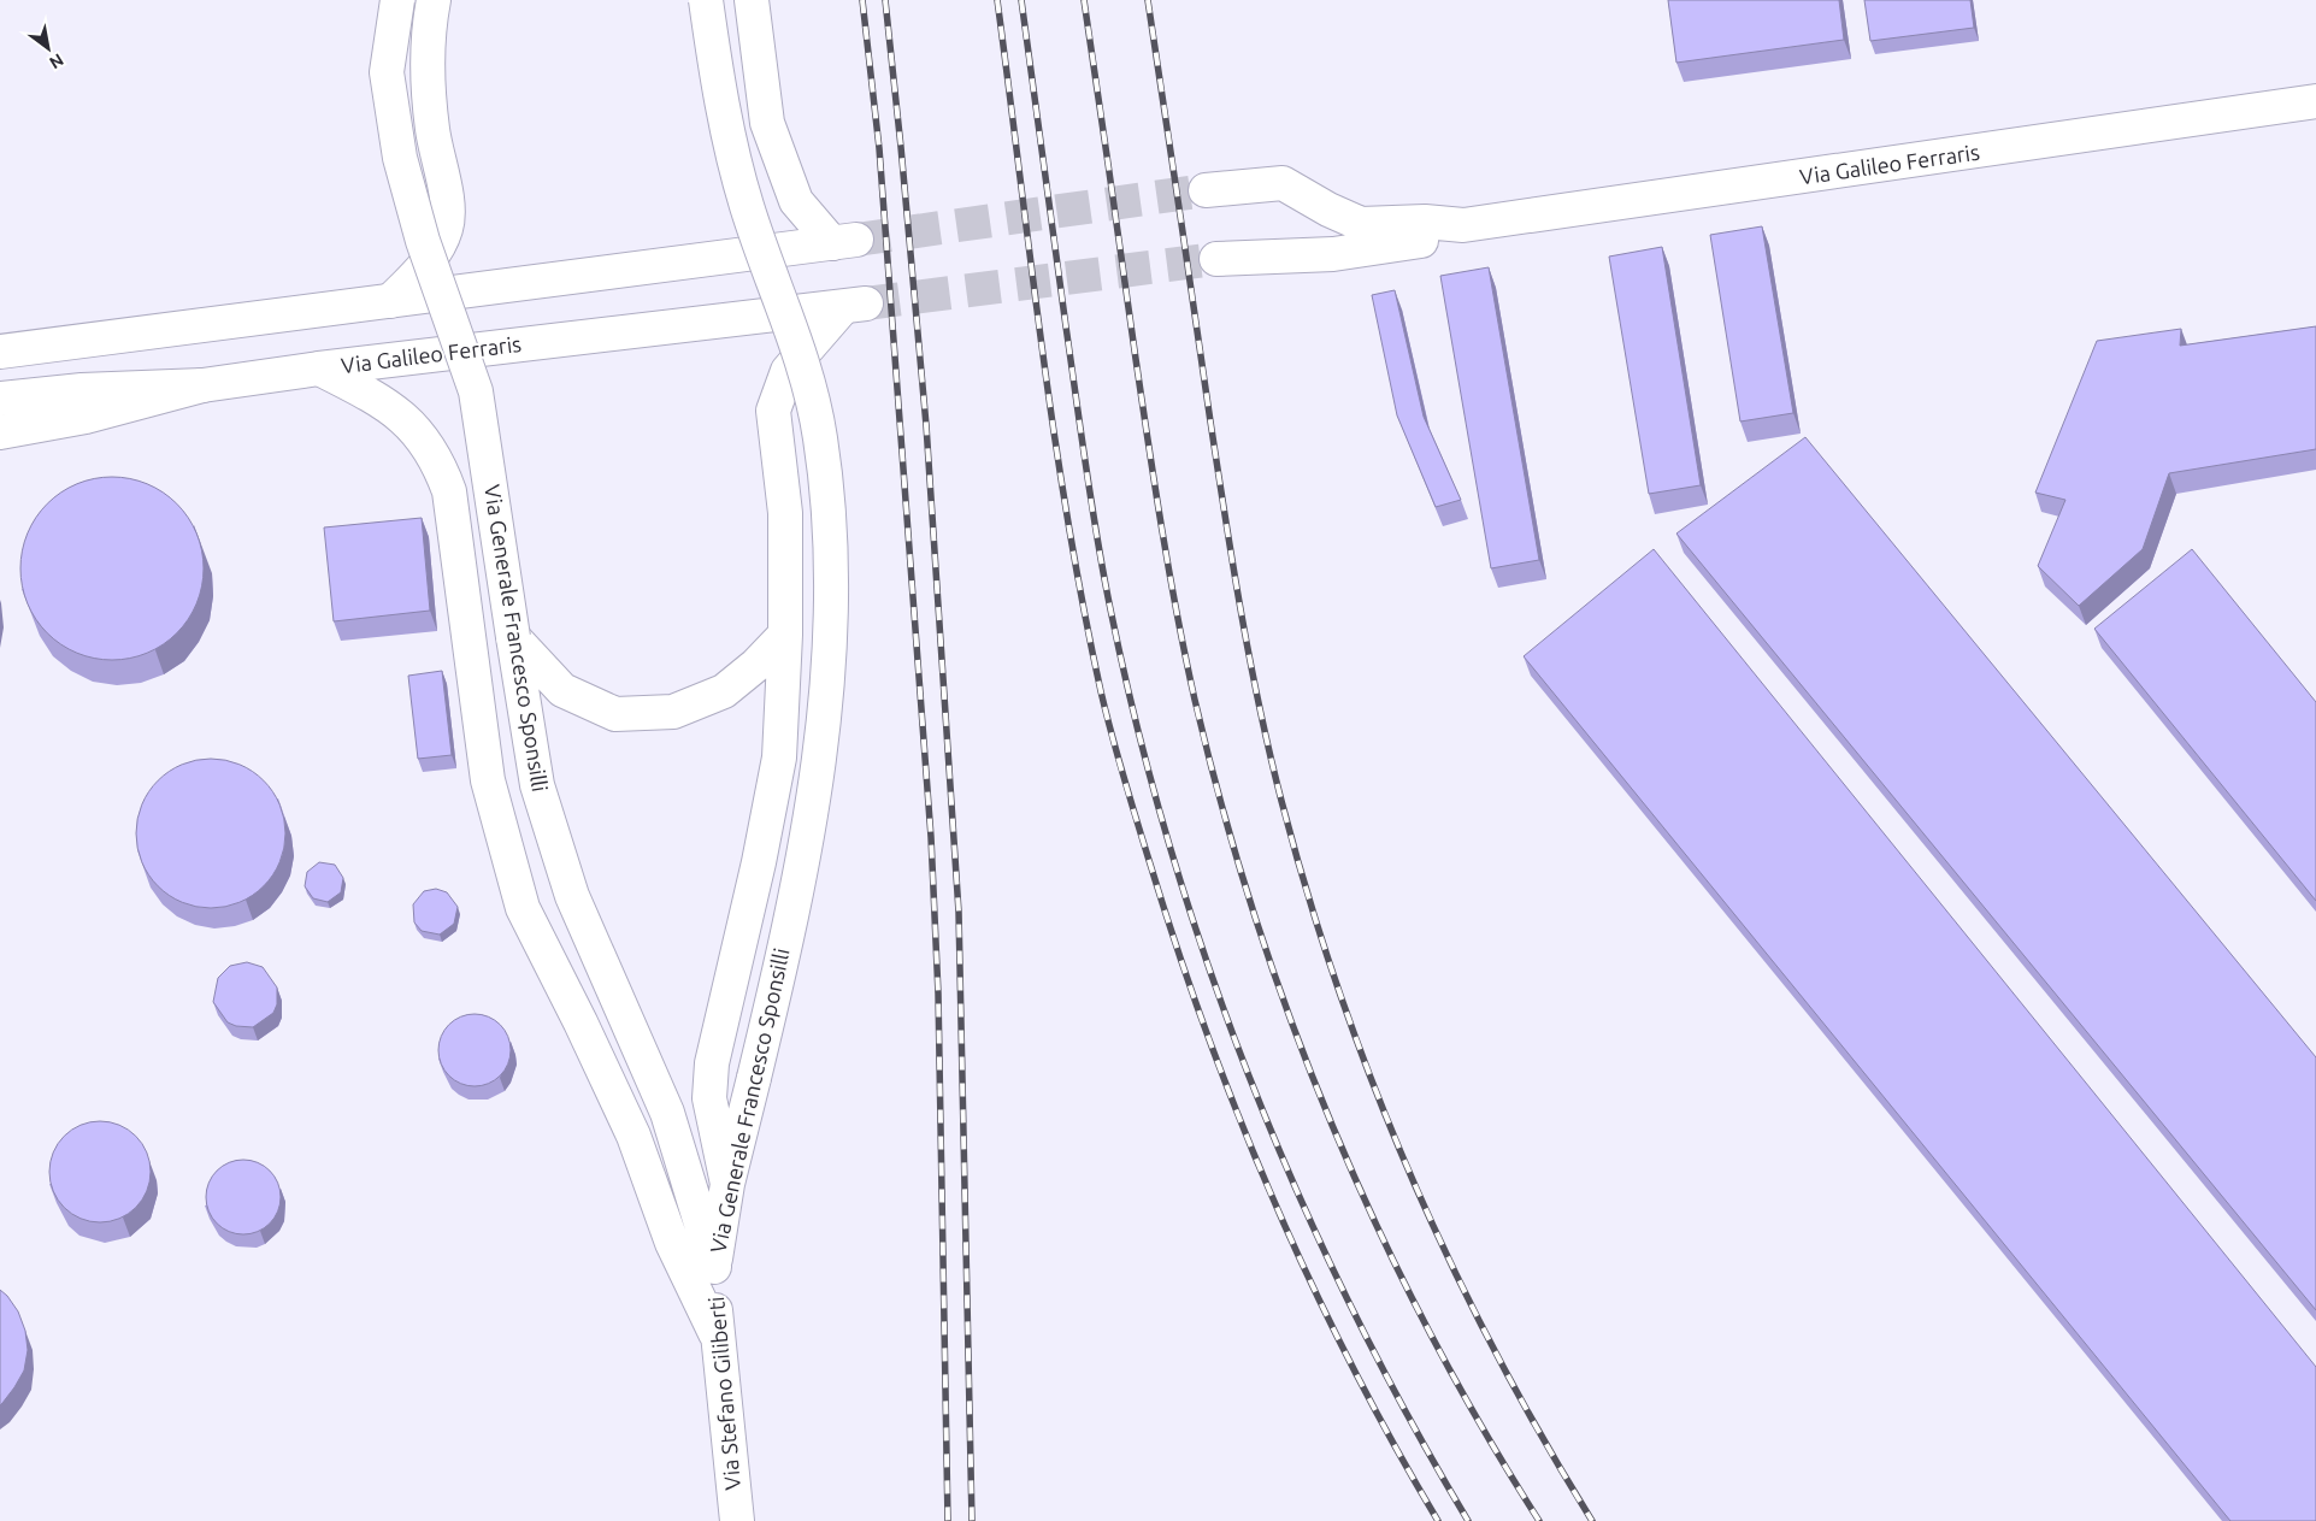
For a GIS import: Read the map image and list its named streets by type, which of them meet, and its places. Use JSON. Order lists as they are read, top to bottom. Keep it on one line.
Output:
{"streets":{"main road":["Via Galileo Ferraris","Via Generale Francesco Sponsilli","Via Stefano Giliberti"]},"crossings":[["Via Generale Francesco Sponsilli","Via Stefano Giliberti"]],"north":"bottom right"}
